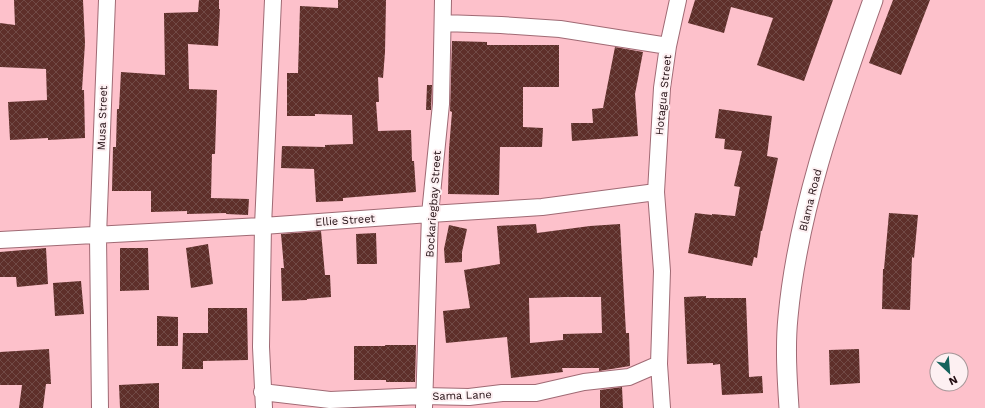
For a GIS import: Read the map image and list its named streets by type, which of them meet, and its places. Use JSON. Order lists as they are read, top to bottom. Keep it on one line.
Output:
{"streets":{"street":["Hotagua Street","Musa Street","Blama Road","Bockariegbay Street","Ellie Street","Sama Lane"]},"crossings":[["Hotagua Street","Ellie Street"],["Musa Street","Ellie Street"],["Bockariegbay Street","Ellie Street"],["Bockariegbay Street","Sama Lane"]],"north":"bottom right"}
